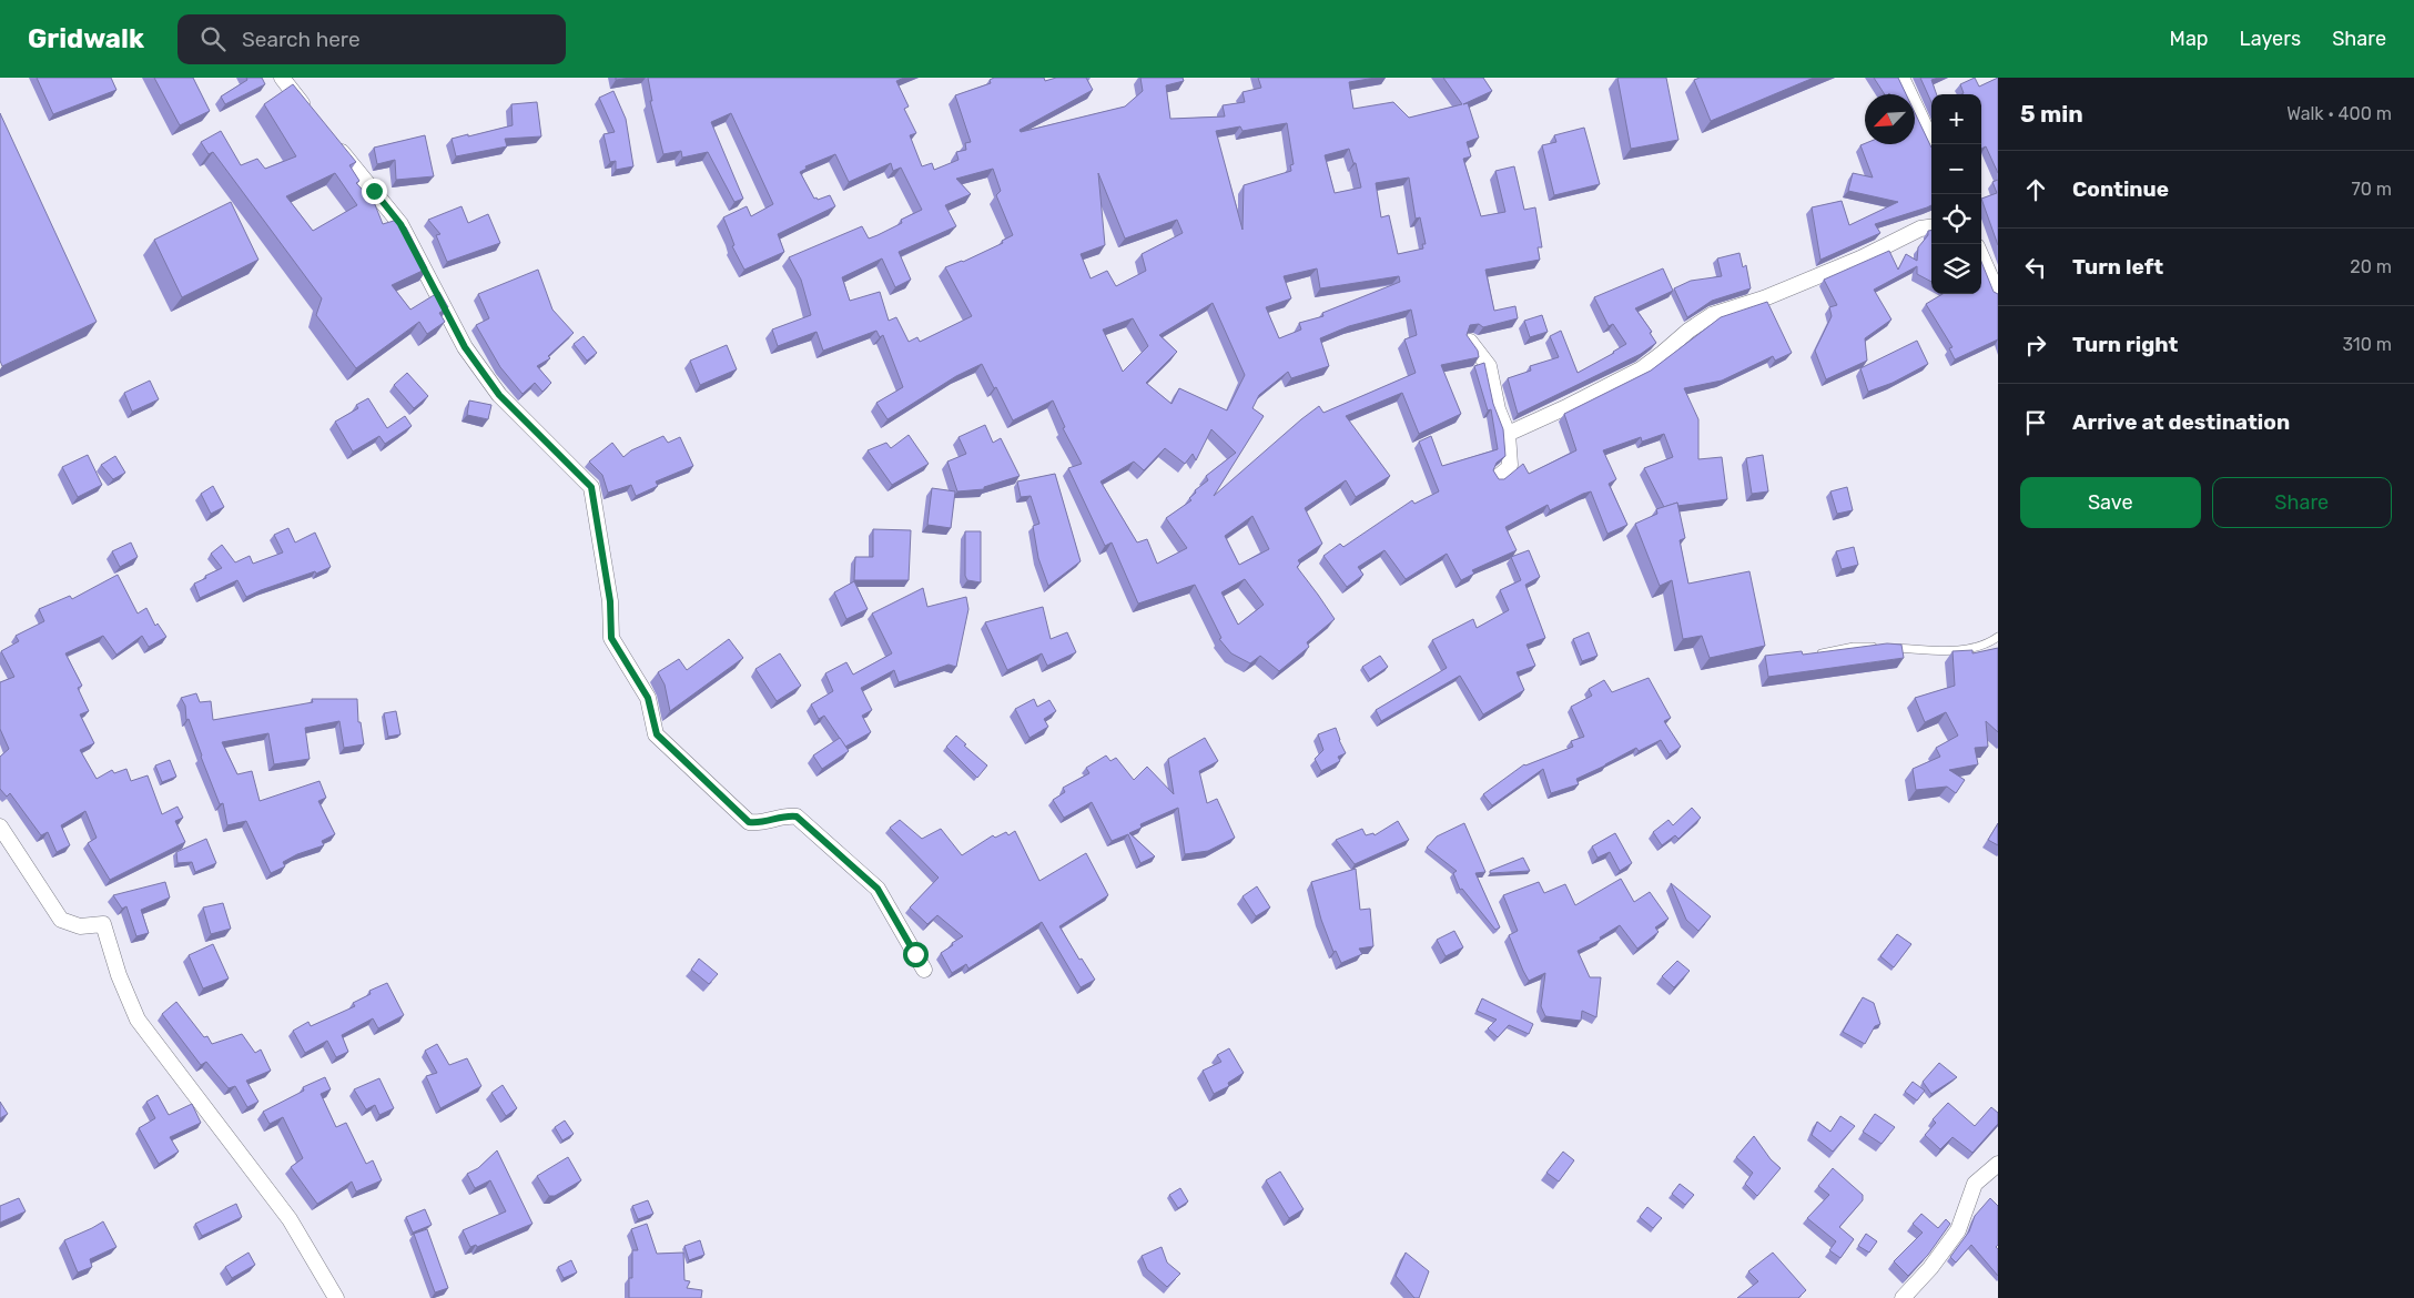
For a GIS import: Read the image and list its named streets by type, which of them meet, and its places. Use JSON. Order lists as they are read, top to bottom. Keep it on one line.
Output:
{"north":"bottom left","page":{"header":"Gridwalk","search":"Search here","nav":["Map","Layers","Share"],"heading":["5 min","Walk · 400 m"],"map_buttons":["+","−"],"list":[["Continue","70 m"],["Turn left","20 m"],["Turn right","310 m"],"Arrive at destination"],"buttons":["Save","Share"]}}
